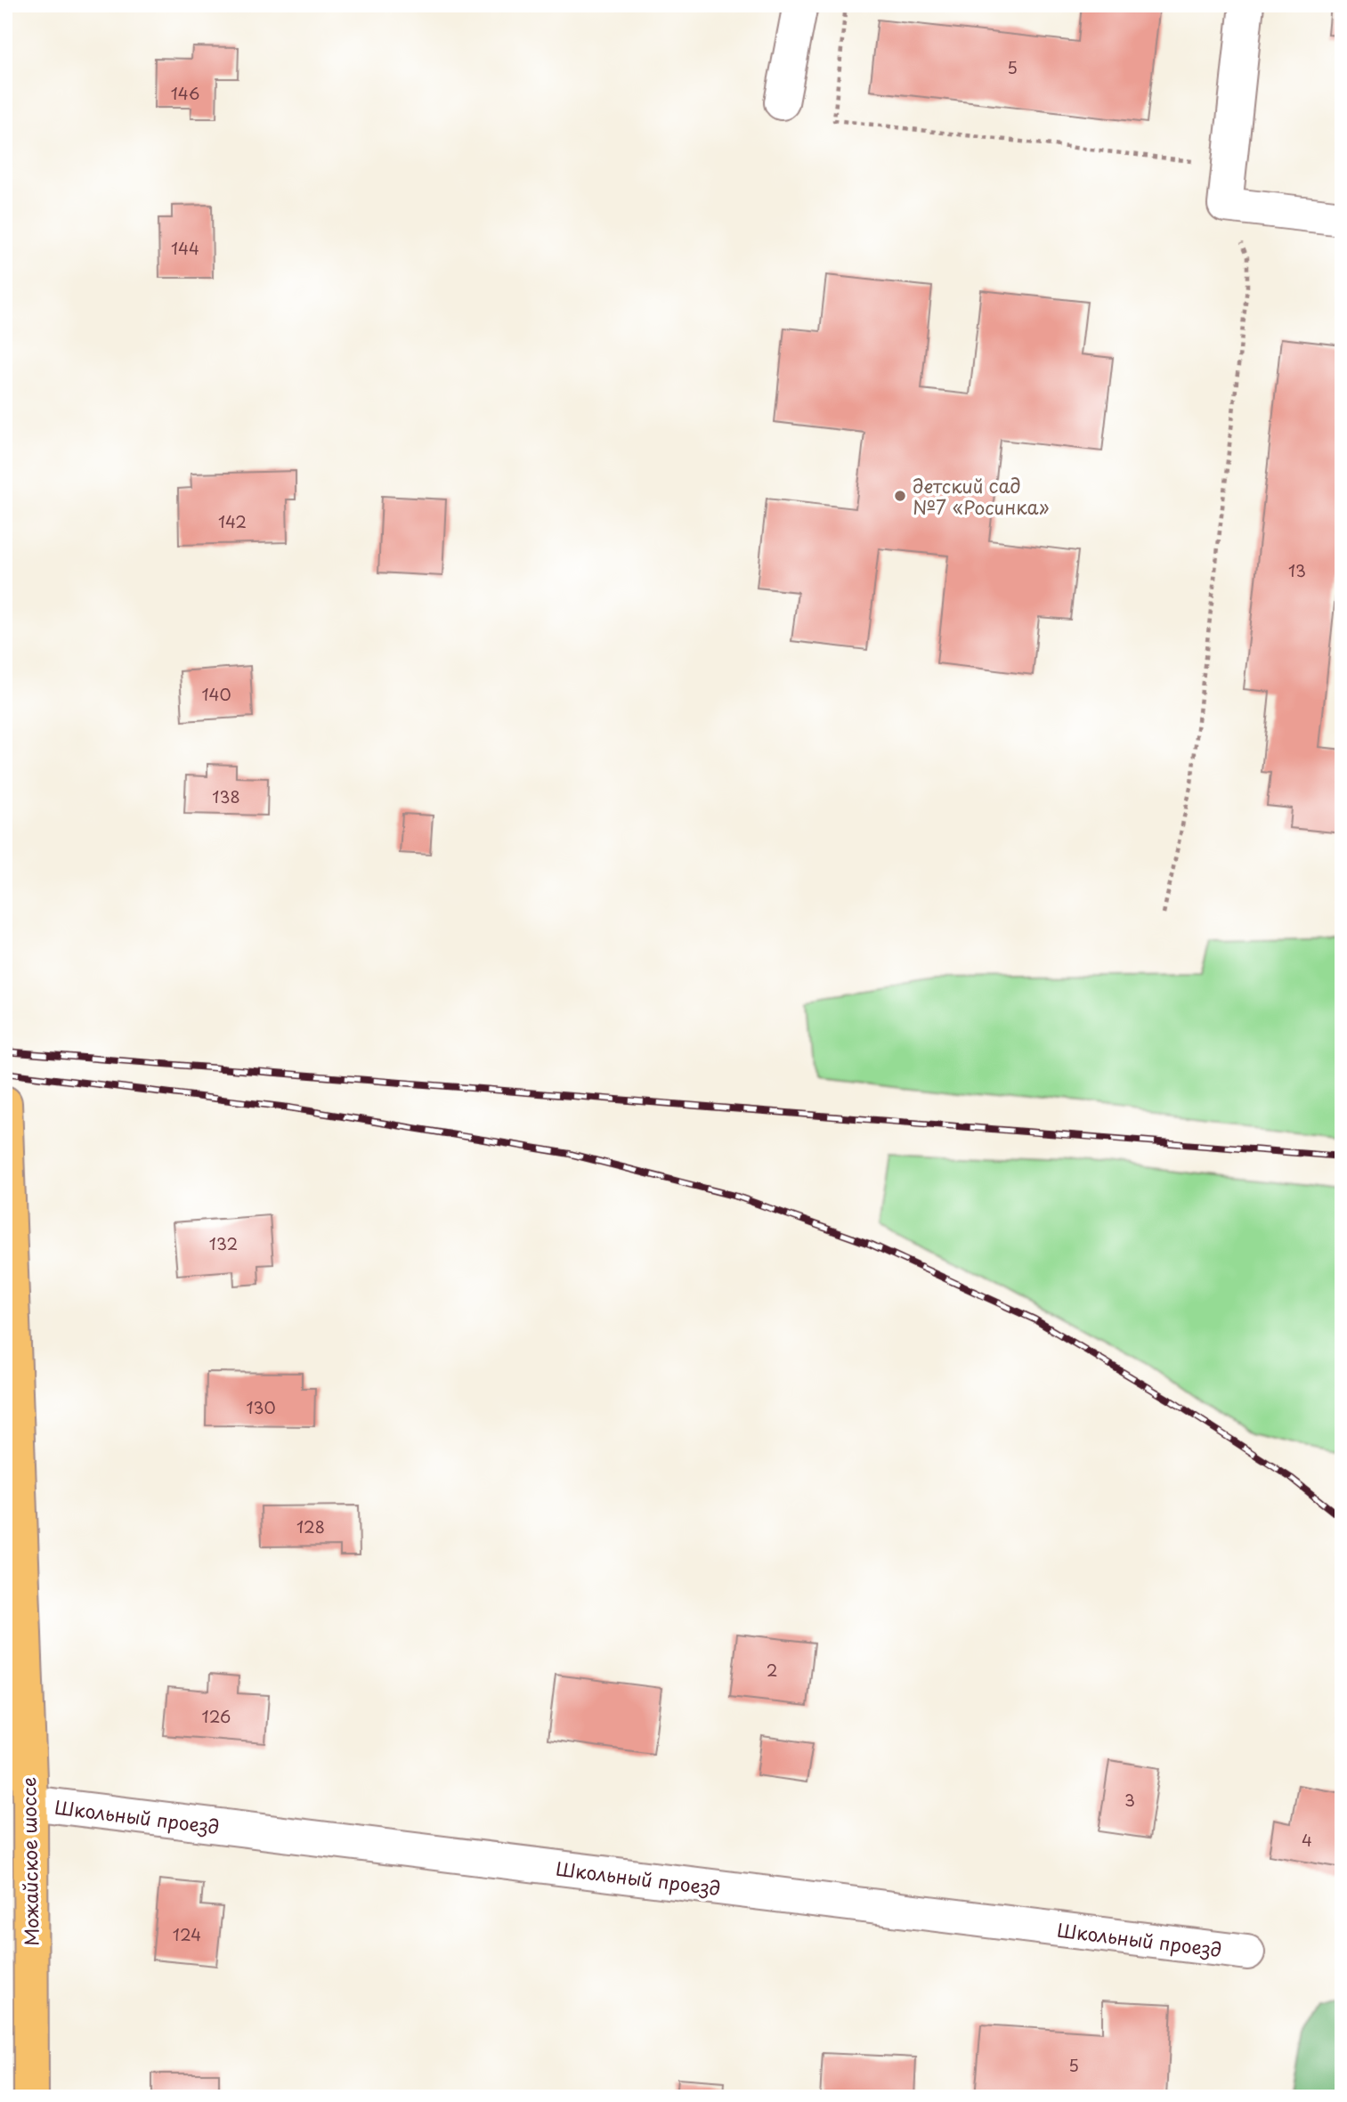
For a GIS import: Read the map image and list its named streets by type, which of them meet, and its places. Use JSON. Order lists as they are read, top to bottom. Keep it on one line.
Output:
{"streets":{"main road":["Можайское шоссе"],"street":["Школьный проезд"]},"crossings":[["Школьный проезд","Можайское шоссе"]],"places":["детский сад №7 «Росинка»"],"house_numbers":["5","146","144","142","13","140","138","132","130","128","2","126","3","4","124","5"]}
